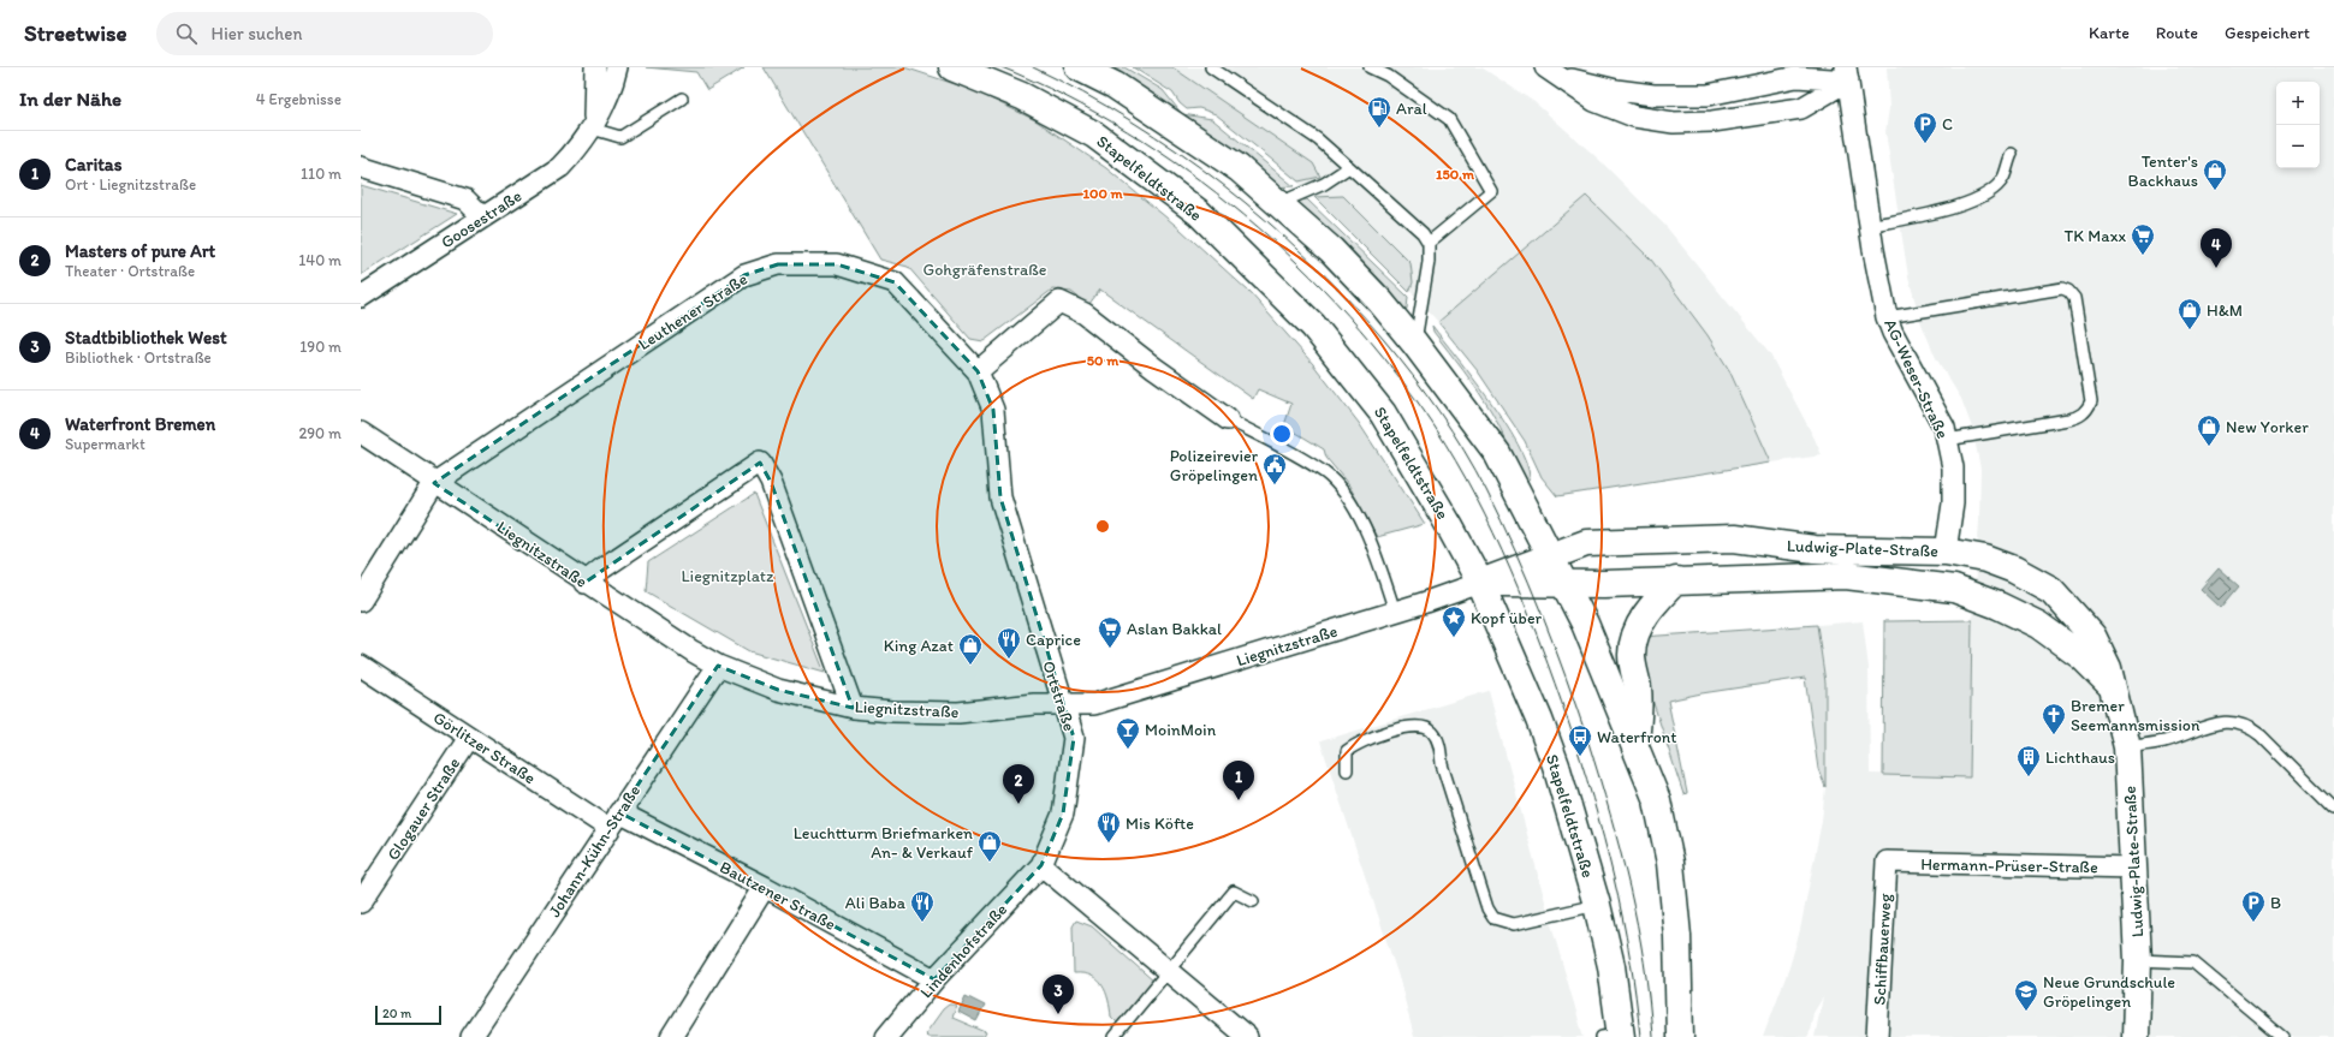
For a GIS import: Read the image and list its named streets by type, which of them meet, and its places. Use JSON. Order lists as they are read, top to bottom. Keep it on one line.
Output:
{"streets":{"main road":["Stapelfeldtstraße","AG-Weser-Straße","Ludwig-Plate-Straße"],"street":["Goosestraße","Leuthener Straße","Liegnitzstraße","Ortstraße","Görlitzer Straße","Glogauer Straße","Johann-Kühn-Straße","Hermann-Prüser-Straße","Bautzener Straße","Schiffbauerweg","Lindenhofstraße"]},"crossings":[["Stapelfeldtstraße","Ludwig-Plate-Straße"],["Stapelfeldtstraße","Liegnitzstraße"],["Leuthener Straße","Liegnitzstraße"],["Leuthener Straße","Ortstraße"],["AG-Weser-Straße","Ludwig-Plate-Straße"],["Ludwig-Plate-Straße","Liegnitzstraße"],["Ludwig-Plate-Straße","Hermann-Prüser-Straße"],["Liegnitzstraße","Ortstraße"],["Liegnitzstraße","Johann-Kühn-Straße"],["Ortstraße","Lindenhofstraße"],["Görlitzer Straße","Glogauer Straße"],["Görlitzer Straße","Johann-Kühn-Straße"],["Görlitzer Straße","Bautzener Straße"],["Johann-Kühn-Straße","Bautzener Straße"],["Hermann-Prüser-Straße","Schiffbauerweg"],["Bautzener Straße","Lindenhofstraße"]],"parks":["Gohgräfenstraße","Liegnitzplatz"],"places":{"fuel station":["Aral"],"parking":["C","B"],"shop":["Tenter's Backhaus","H&M","New Yorker","King Azat","Leuchtturm Briefmarken An- & Verkauf"],"supermarket":["TK Maxx","Aslan Bakkal"],"public building":["Polizeirevier Gröpelingen"],"place":["Kopf über"],"restaurant":["Caprice","Mis Köfte","Ali Baba"],"church":["Bremer Seemannsmission"],"bar":["MoinMoin"],"bus stop":["Waterfront"],"building":["Lichthaus"],"school or university":["Neue Grundschule Gröpelingen"]},"scale_bar":"20 m","page":{"header":"Streetwise","search":"Hier suchen","nav":["Karte","Route","Gespeichert"],"heading":["In der Nähe","4 Ergebnisse"],"map_buttons":["+","−"],"list":[{"mark":"1","name":"Caritas","note":"Ort · Liegnitzstraße","value":"110 m"},{"mark":"2","name":"Masters of pure Art","note":"Theater · Ortstraße","value":"140 m"},{"mark":"3","name":"Stadtbibliothek West","note":"Bibliothek · Ortstraße","value":"190 m"},{"mark":"4","name":"Waterfront Bremen","note":"Supermarkt","value":"290 m"}],"pins":["4","1","2","3"],"scale":"20 m"},"rings":["150 m","100 m","50 m"]}
